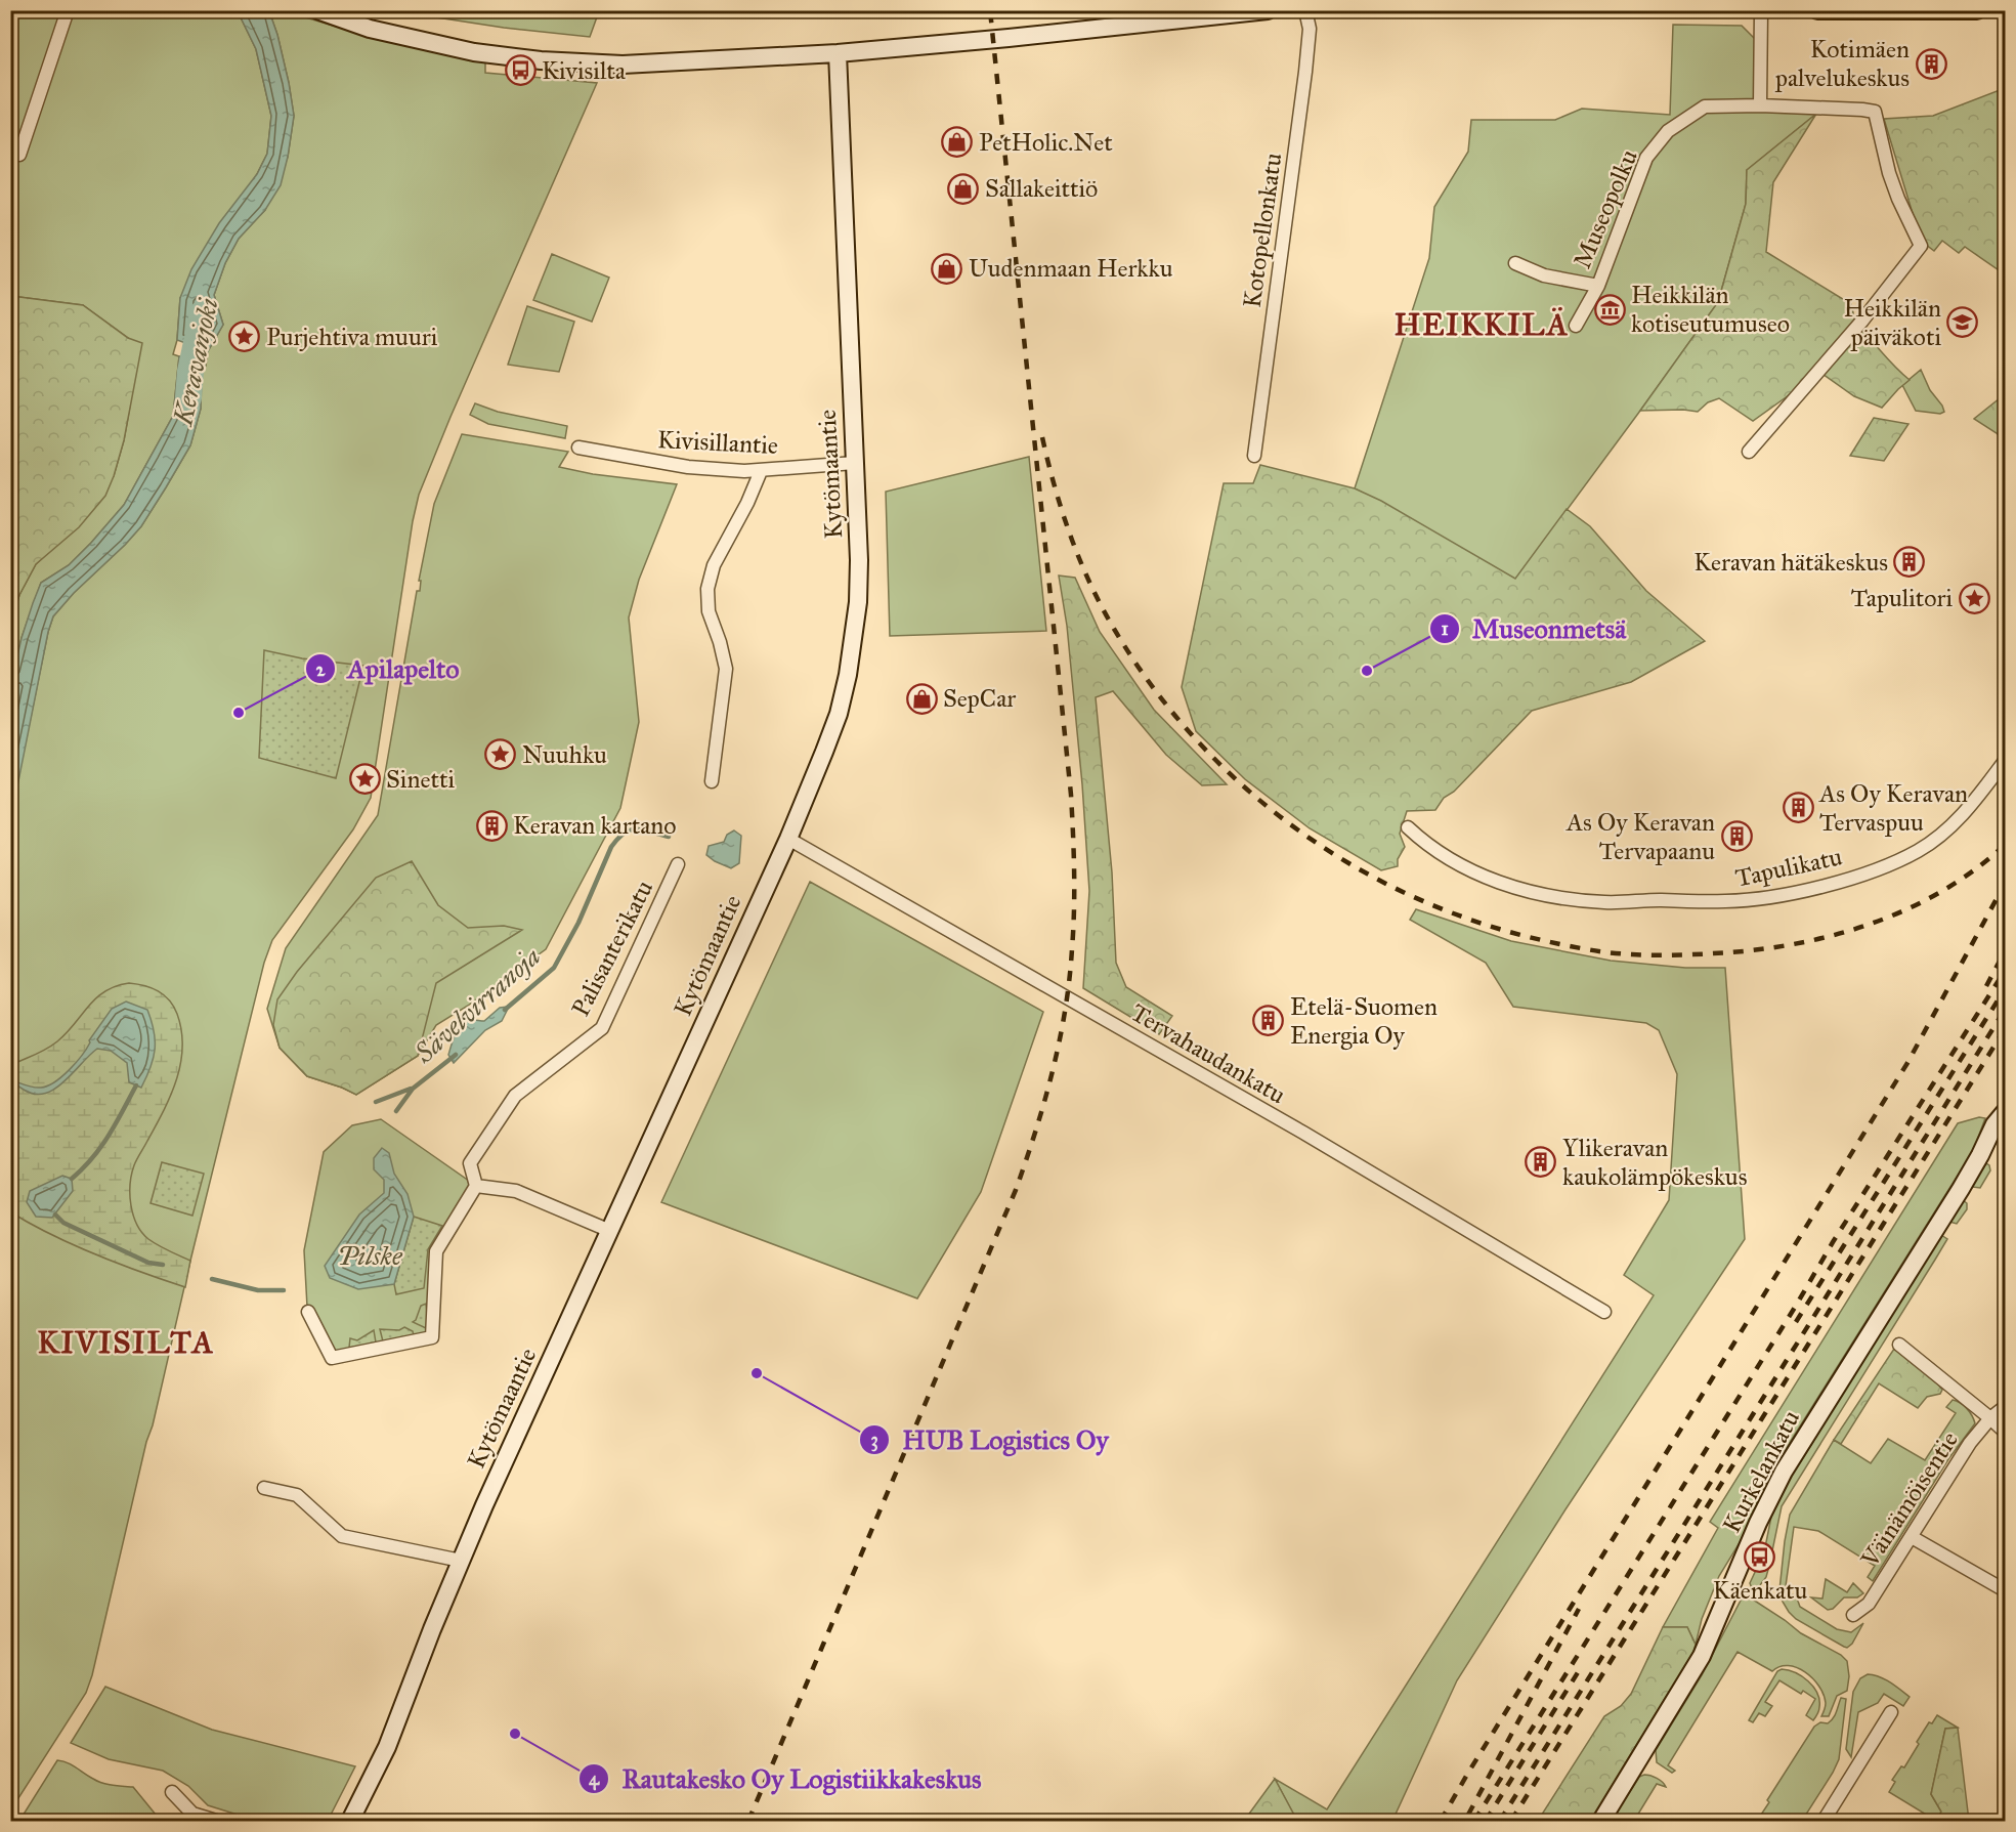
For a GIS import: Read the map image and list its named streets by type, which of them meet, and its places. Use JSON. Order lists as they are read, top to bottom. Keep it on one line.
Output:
{"streets":{"street":["Museopolku","Kotopellonkatu","Kivisillantie","Kytömaantie","Tapulikatu","Palisanterikatu","Tervahaudankatu","Kurkelankatu","Väinämöisentie"]},"crossings":[["Kivisillantie","Kytömaantie"],["Kytömaantie","Tervahaudankatu"]],"districts":["HEIKKILÄ","KIVISILTA"],"water":["Keravanjoki","Sävelvirranoja","Pilske"],"places":{"building":["Kotimäen palvelukeskus","Keravan hätäkeskus","As Oy Keravan Tervaspuu","Keravan kartano","As Oy Keravan Tervapaanu","Etelä-Suomen Energia Oy","Ylikeravan kaukolämpökeskus"],"bus stop":["Kivisilta","Käenkatu"],"shop":["PetHolic.Net","Sallakeittiö","Uudenmaan Herkku","SepCar"],"museum":["Heikkilän kotiseutumuseo"],"school or university":["Heikkilän päiväkoti"],"place":["Purjehtiva muuri","Tapulitori","Nuuhku","Sinetti"],"other":["Museonmetsä","Apilapelto","HUB Logistics Oy","Rautakesko Oy Logistiikkakeskus"]}}
